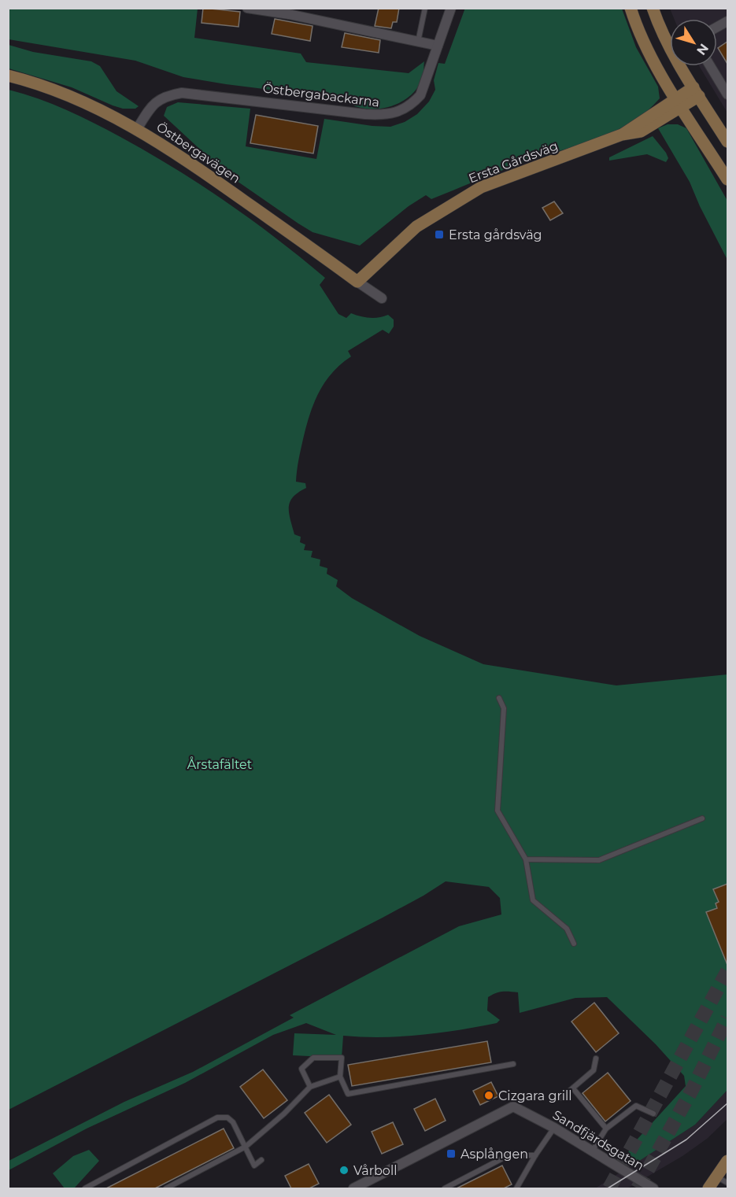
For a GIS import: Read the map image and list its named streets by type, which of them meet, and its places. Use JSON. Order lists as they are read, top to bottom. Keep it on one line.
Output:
{"streets":{"street":["Östbergabackarna","Östbergavägen","Ersta Gårdsväg","Sandfjärdsgatan"]},"crossings":[["Östbergabackarna","Östbergavägen"],["Östbergavägen","Ersta Gårdsväg"]],"parks":["Årstafältet"],"places":{"transit":["Ersta gårdsväg","Asplången"],"other":["Cizgara grill","Vårboll"]},"north":"bottom right"}
